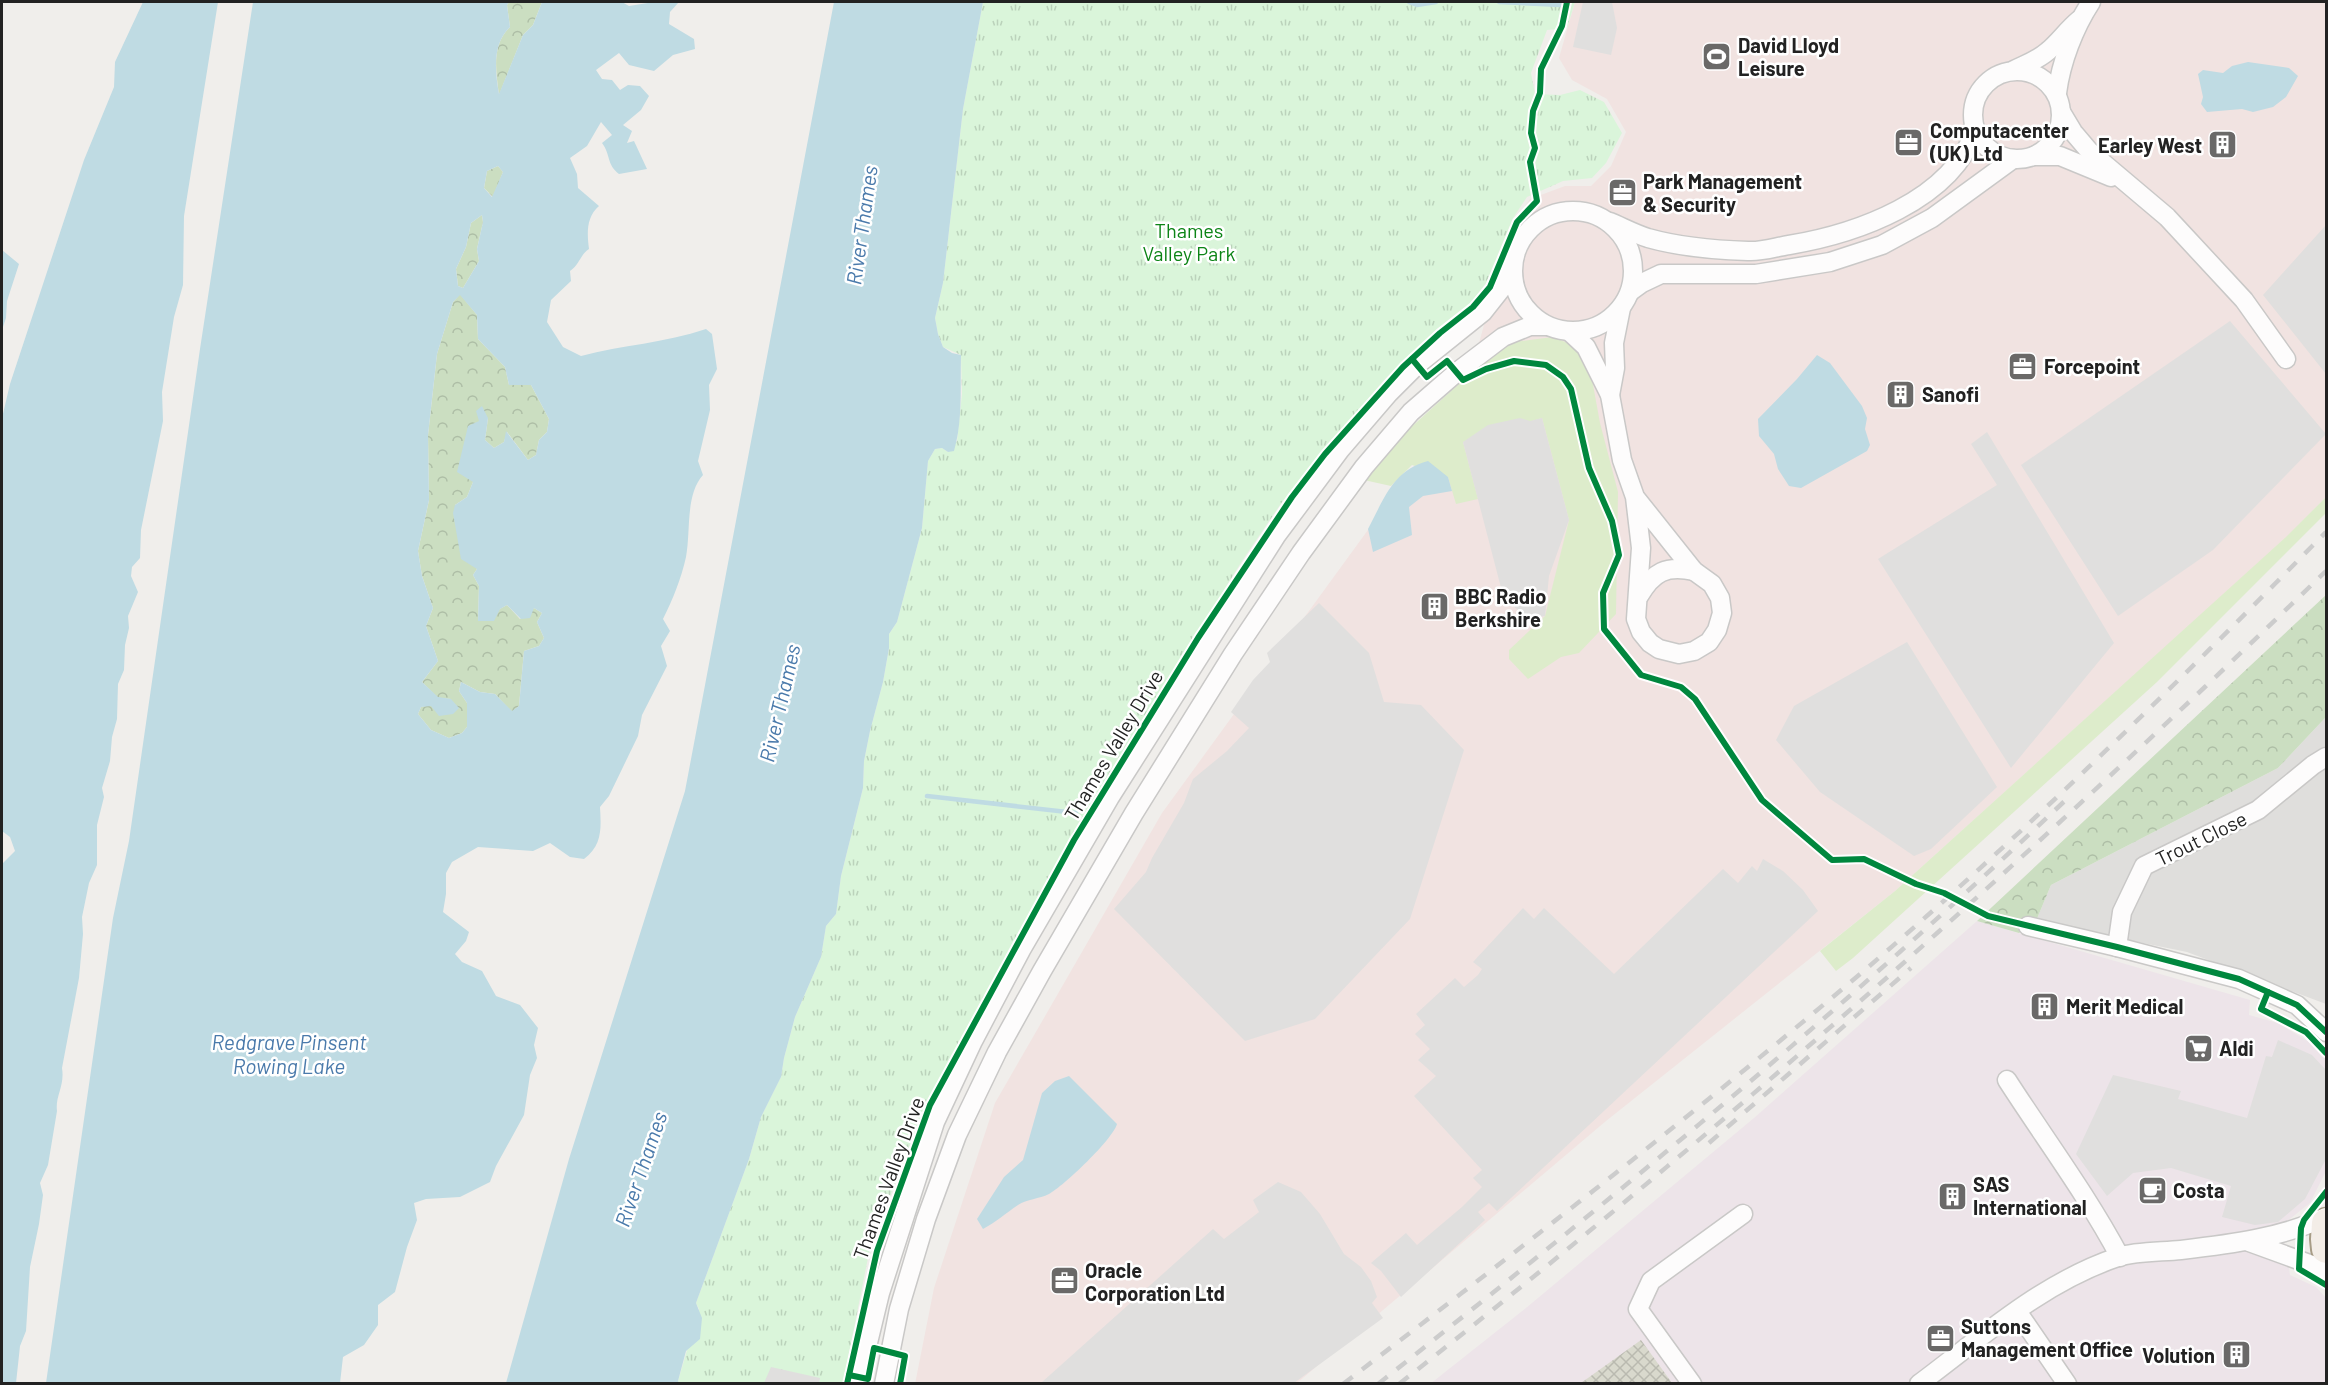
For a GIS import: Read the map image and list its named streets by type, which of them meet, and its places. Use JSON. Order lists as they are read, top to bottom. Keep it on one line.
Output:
{"streets":{"street":["Thames Valley Drive","Trout Close"]},"water":["River Thames","Redgrave Pinsent Rowing Lake"],"parks":["Thames Valley Park"],"places":{"sports":["David Lloyd Leisure"],"office":["Computacenter (UK) Ltd","Park Management & Security","Forcepoint","Oracle Corporation Ltd","Suttons Management Office"],"building":["Earley West","Sanofi","BBC Radio Berkshire","Merit Medical","SAS International","Volution"],"supermarket":["Aldi"],"cafe":["Costa"]}}
